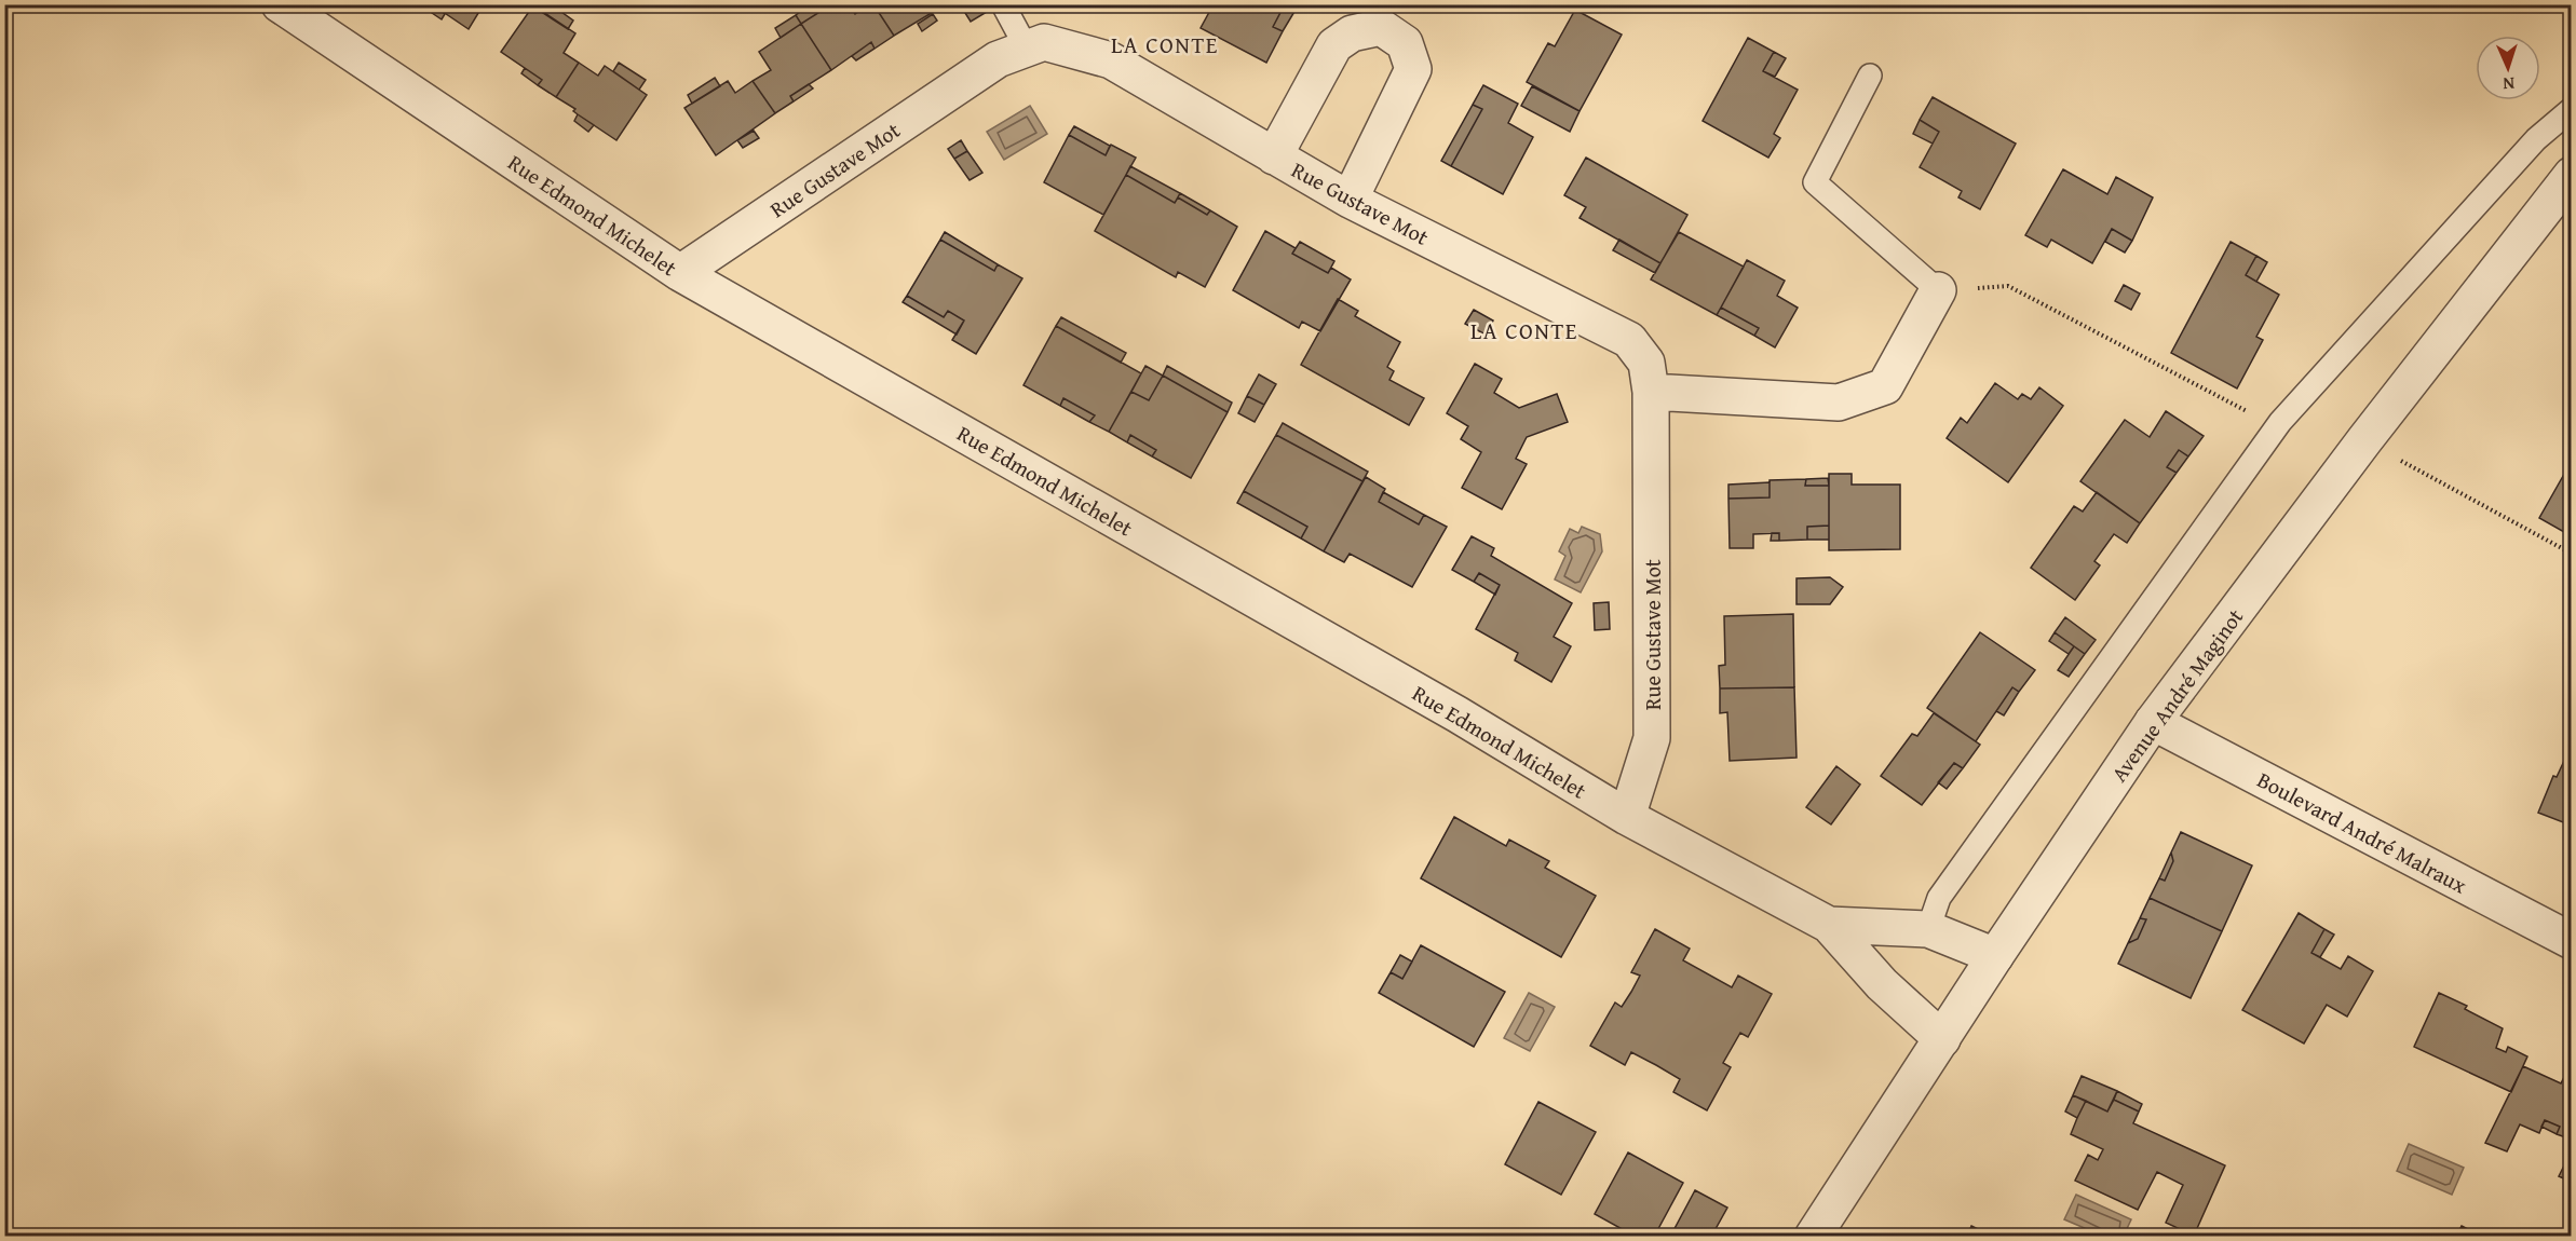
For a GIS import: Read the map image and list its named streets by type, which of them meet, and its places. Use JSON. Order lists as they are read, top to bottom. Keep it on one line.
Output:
{"streets":{"street":["Rue Gustave Mot","Rue Edmond Michelet","Avenue André Maginot","Boulevard André Malraux"]},"crossings":[["Rue Gustave Mot","Rue Edmond Michelet"],["Rue Edmond Michelet","Avenue André Maginot"],["Avenue André Maginot","Boulevard André Malraux"]],"districts":["LA CONTE","LA CONTE"],"north":"bottom"}
